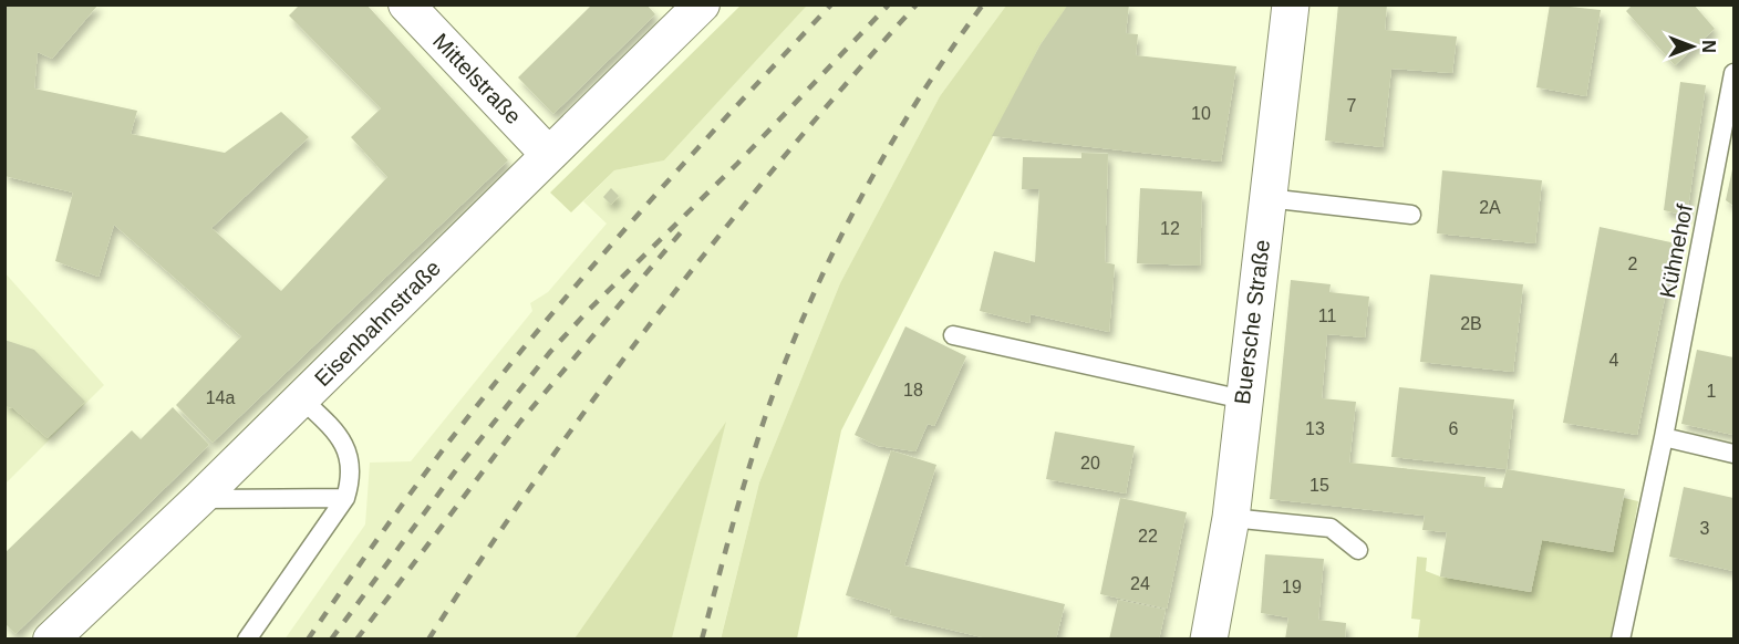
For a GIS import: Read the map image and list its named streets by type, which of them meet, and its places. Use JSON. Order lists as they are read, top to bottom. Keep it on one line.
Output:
{"streets":{"main road":["Buersche Straße"],"street":["Mittelstraße","Eisenbahnstraße"],"lane":["Kühnehof"]},"crossings":[["Mittelstraße","Eisenbahnstraße"]],"house_numbers":["7","10","2A","12","2","11","2B","4","18","1","14a","13","6","20","15","3","22","24","19"],"north":"right"}
